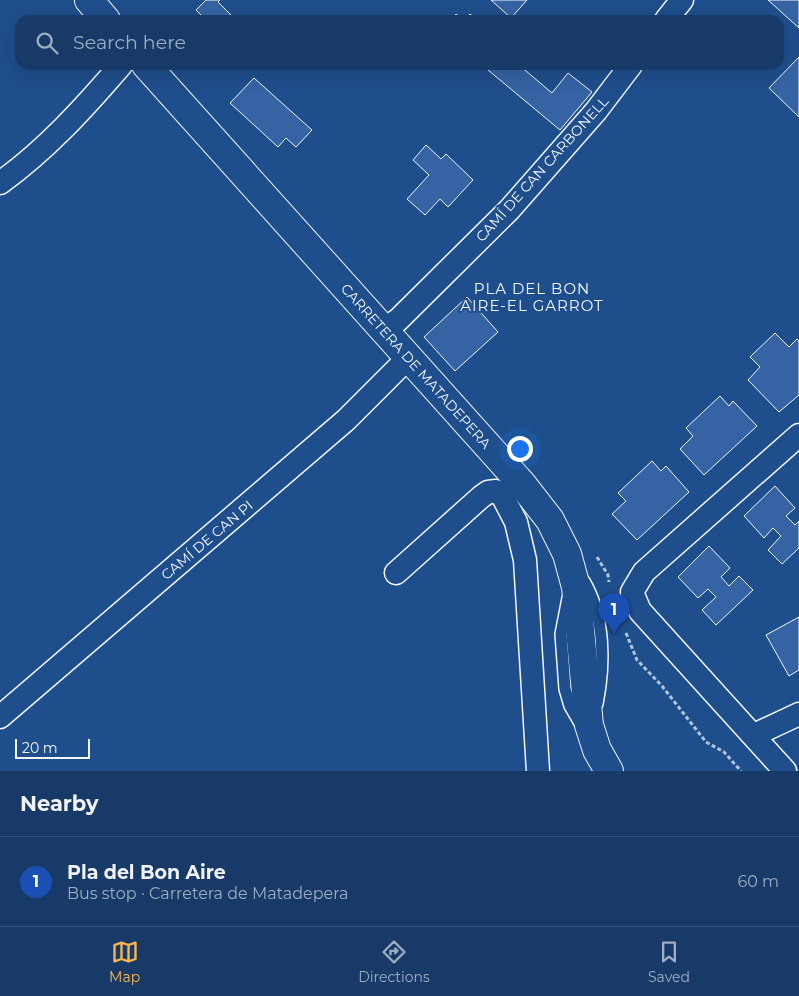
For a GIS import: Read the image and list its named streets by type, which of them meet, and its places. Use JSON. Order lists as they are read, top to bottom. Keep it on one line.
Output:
{"streets":{"street":["CAMÍ DE CAN CARBONELL","CARRETERA DE MATADEPERA","CAMÍ DE CAN PI"]},"crossings":[["CAMÍ DE CAN CARBONELL","CARRETERA DE MATADEPERA"],["CARRETERA DE MATADEPERA","CAMÍ DE CAN PI"]],"districts":["PLA DEL BON AIRE-EL GARROT"],"scale_bar":"20 m","page":{"search":"Search here","pins":"1","scale":"20 m","heading":"Nearby","list":[{"mark":"1","name":"Pla del Bon Aire","note":"Bus stop · Carretera de Matadepera","value":"60 m"}],"nav":["Map","Directions","Saved"]}}
